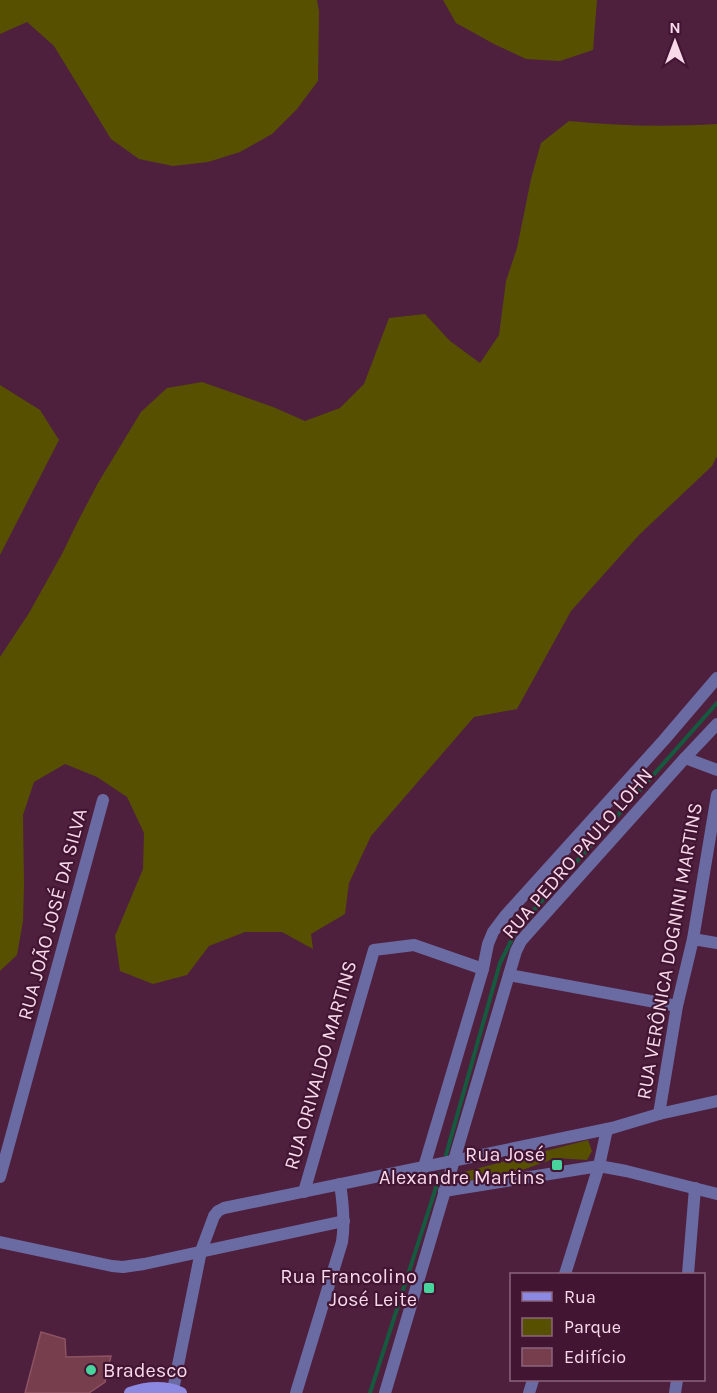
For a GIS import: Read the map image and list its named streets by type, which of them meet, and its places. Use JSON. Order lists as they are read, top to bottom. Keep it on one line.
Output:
{"streets":{"street":["RUA PEDRO PAULO LOHN","RUA JOÃO JOSÉ DA SILVA","RUA VERÔNICA DOGNINI MARTINS","RUA ORIVALDO MARTINS"]},"places":{"transit":["Rua José Alexandre Martins","Rua Francolino José Leite"],"other":["Bradesco"]},"legend":["Rua","Parque","Edifício"],"north":"top"}
